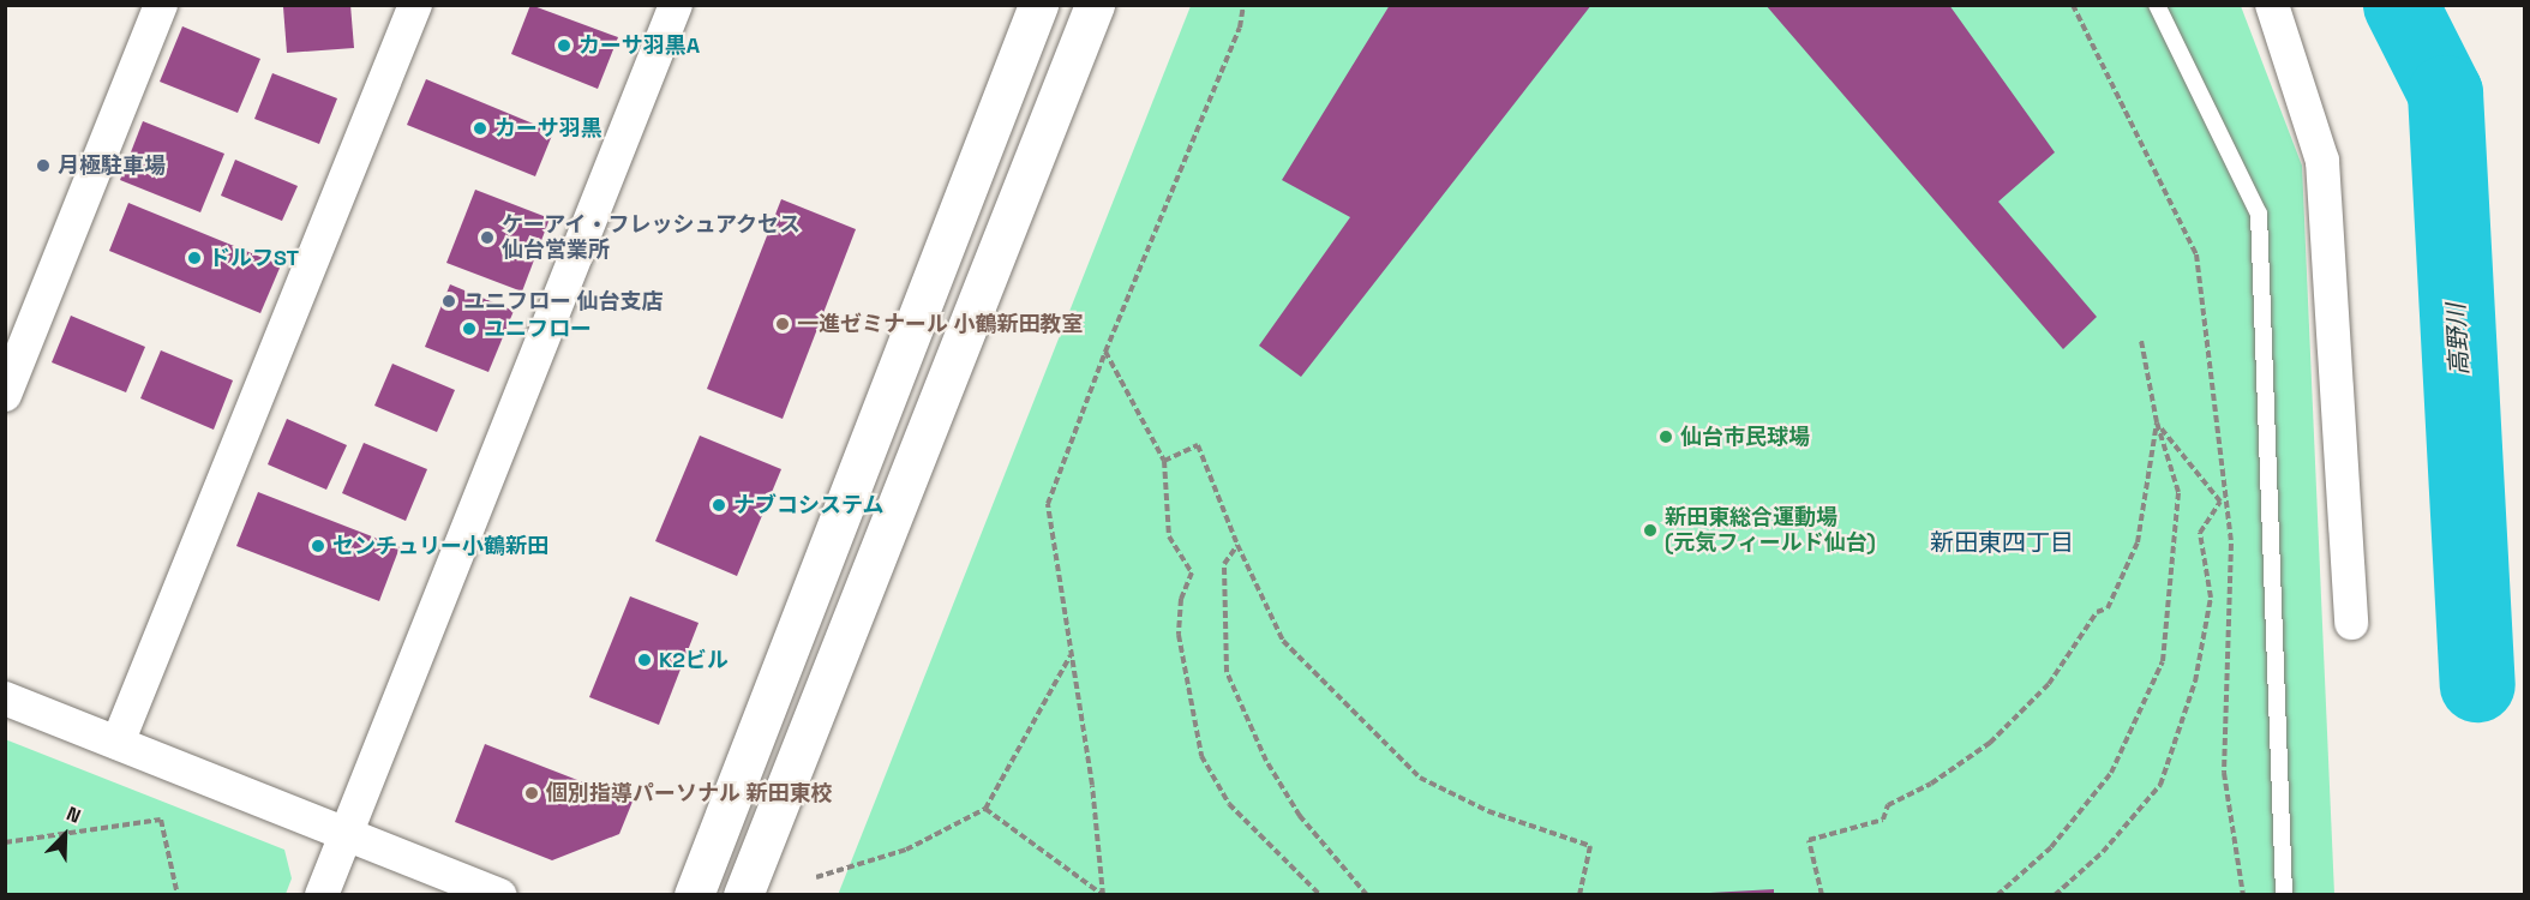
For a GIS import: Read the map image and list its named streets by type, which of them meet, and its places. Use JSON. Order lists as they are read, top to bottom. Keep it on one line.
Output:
{"districts":["新田東四丁目"],"water":["高野川"],"places":["カーサ羽黒A","カーサ羽黒","月極駐車場","ケーアイ・フレッシュアクセス 仙台営業所","ドルフST","ユニフロー 仙台支店","一進ゼミナール 小鶴新田教室","ユニフロー","仙台市民球場","ナブコシステム","新田東総合運動場 (元気フィールド仙台)","センチュリー小鶴新田","K2ビル","個別指導パーソナル 新田東校"],"north":"top right"}
